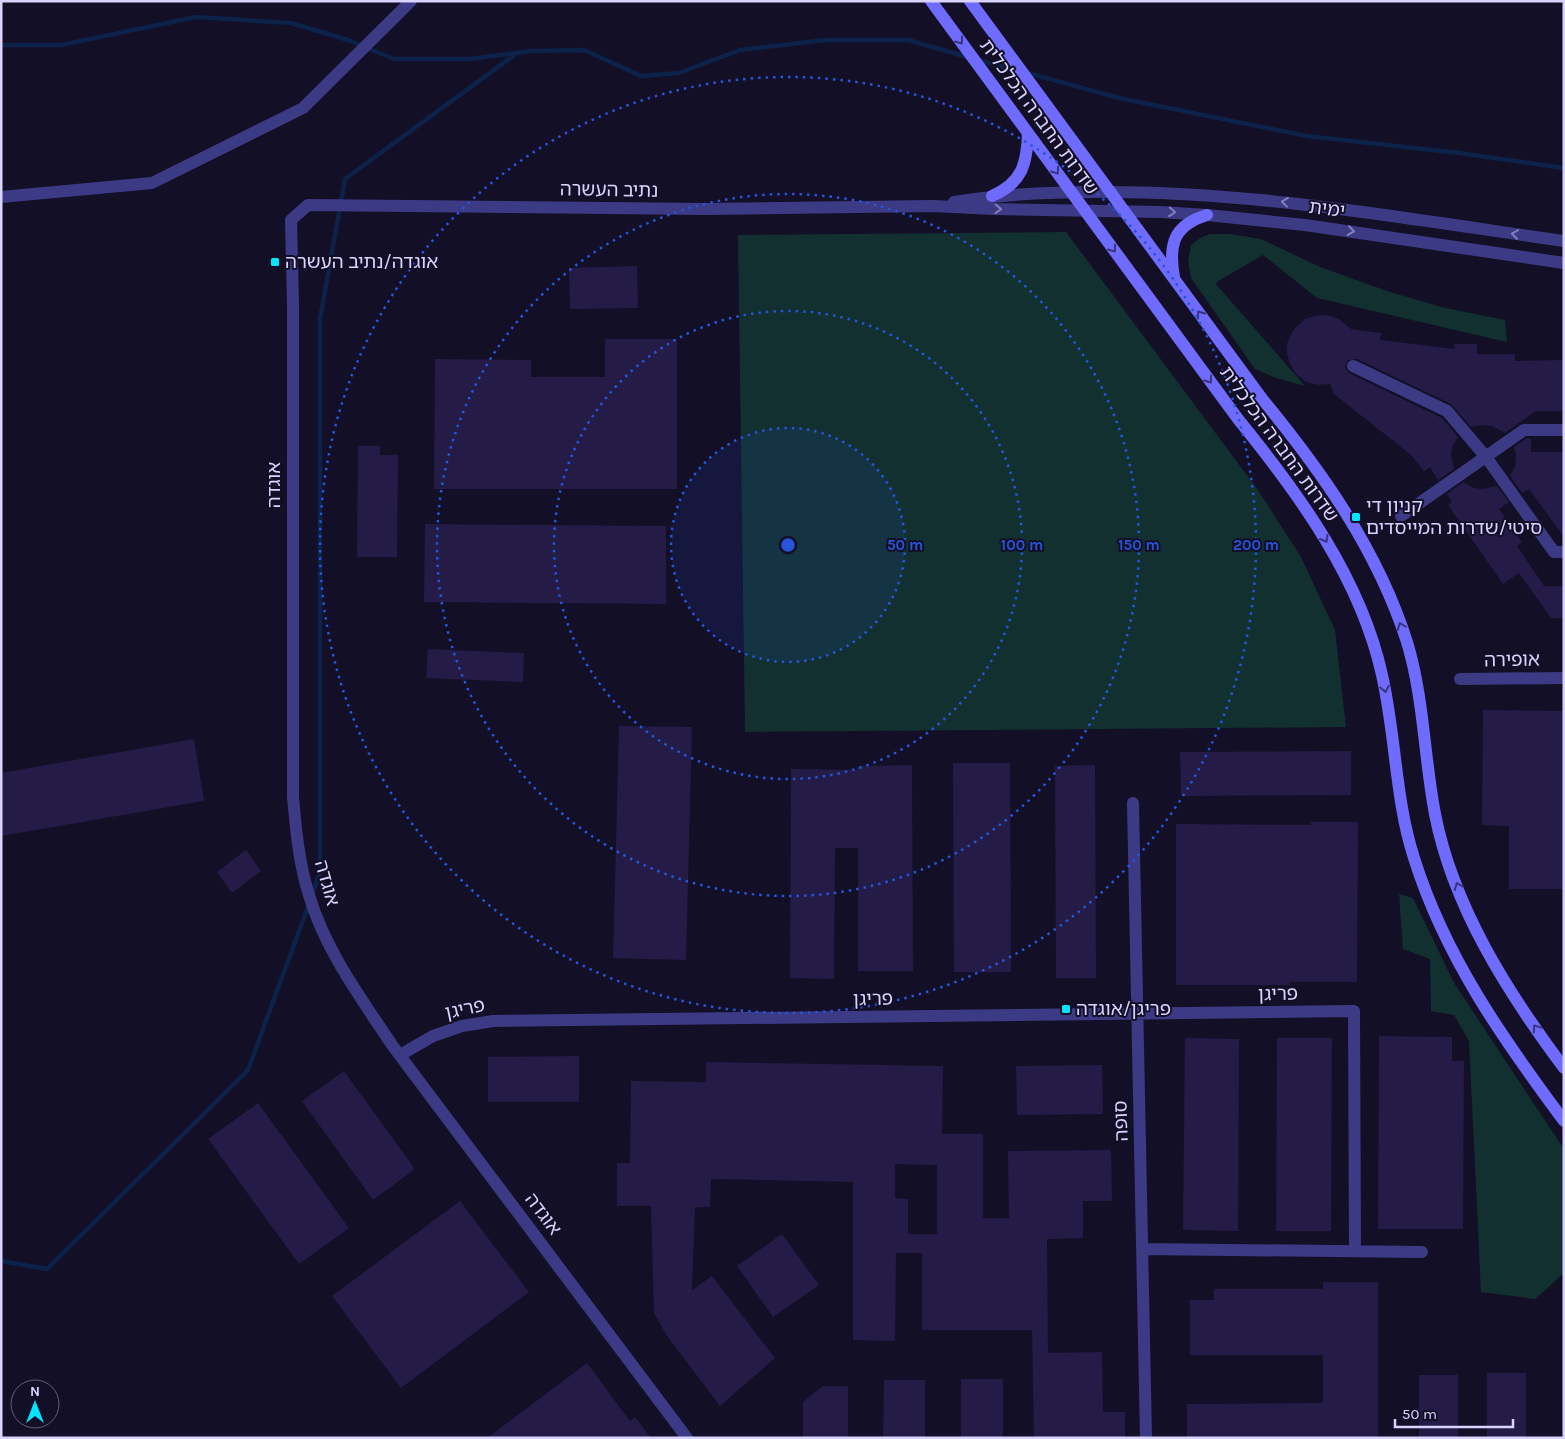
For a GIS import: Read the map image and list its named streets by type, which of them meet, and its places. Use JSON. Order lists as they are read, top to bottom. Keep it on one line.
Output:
{"streets":{"main road":["שדרות החברה הכלכלית"],"street":["נתיב העשרה","ימית","אוגדה","אופירה","פריגן","סופה"]},"crossings":[["שדרות החברה הכלכלית","נתיב העשרה"],["שדרות החברה הכלכלית","ימית"],["נתיב העשרה","ימית"],["נתיב העשרה","אוגדה"],["אוגדה","פריגן"],["פריגן","סופה"]],"places":{"transit":["אוגדה/נתיב העשרה","קניון די סיטי/שדרות המייסדים","פריגן/אוגדה"]},"scale_bar":"50 m","north":"top","rings":["50 m","100 m","150 m","200 m"]}
